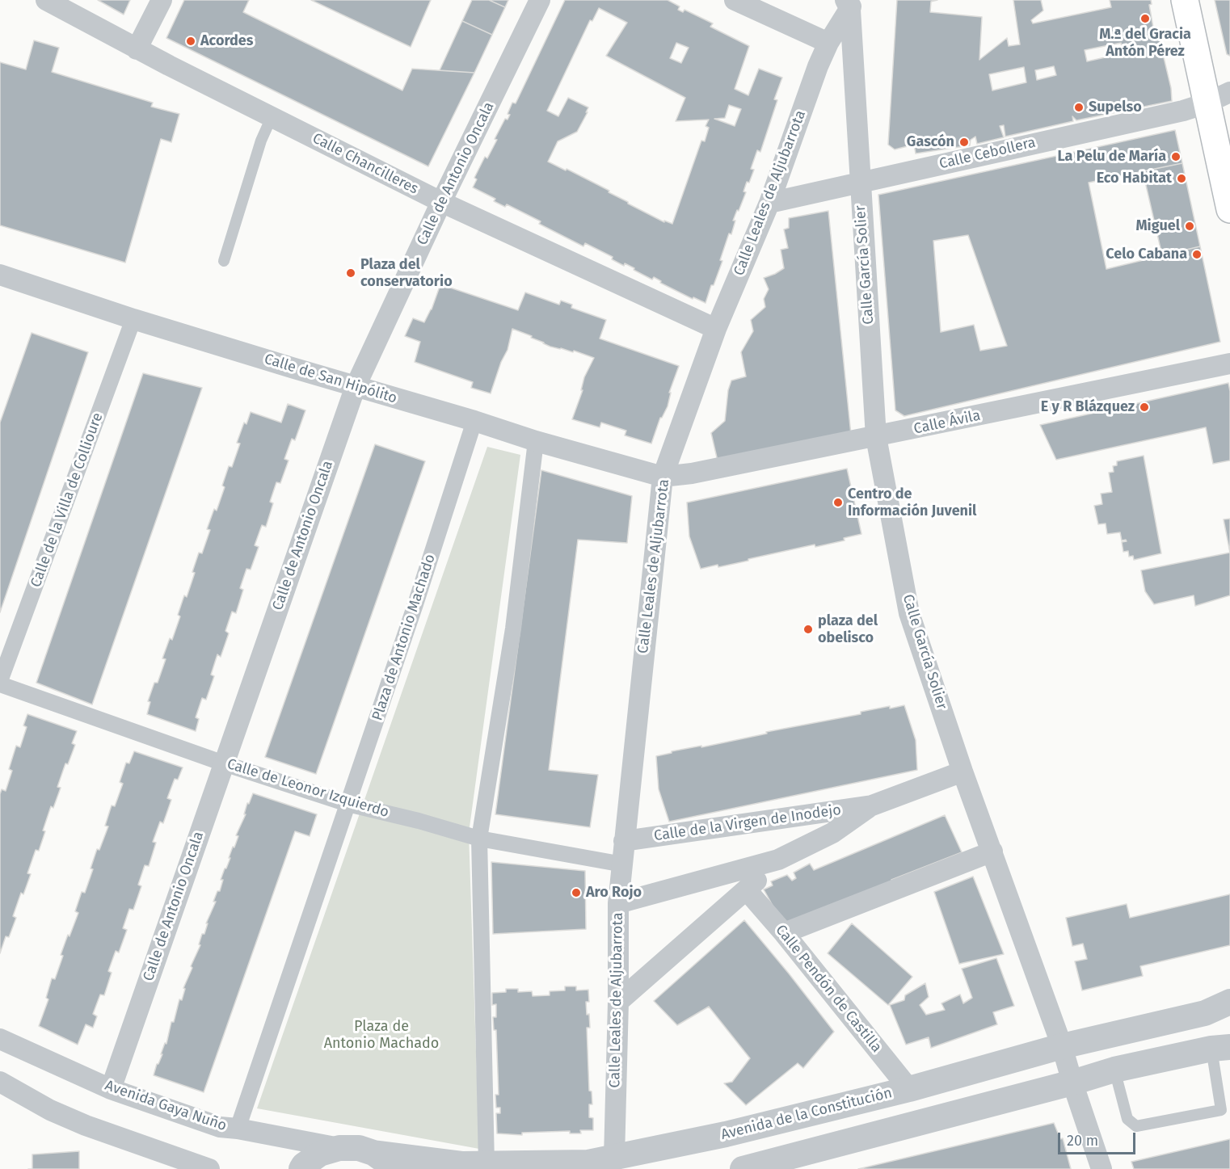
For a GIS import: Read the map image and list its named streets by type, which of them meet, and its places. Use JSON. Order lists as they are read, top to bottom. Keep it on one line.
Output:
{"streets":{"street":["Calle Cebollera","Calle Chancilleres","Calle de Antonio Oncala","Calle Leales de Aljubarrota","Calle García Solier","Calle de San Hipólito","Calle Ávila","Calle de la Villa de Collioure","Plaza de Antonio Machado","Calle de Leonor Izquierdo","Calle de la Virgen de Inodejo","Calle Pendón de Castilla","Avenida Gaya Nuño","Avenida de la Constitución"]},"crossings":[["Calle Cebollera","Calle Leales de Aljubarrota"],["Calle Cebollera","Calle García Solier"],["Calle Chancilleres","Calle de Antonio Oncala"],["Calle Chancilleres","Calle Leales de Aljubarrota"],["Calle de Antonio Oncala","Calle de San Hipólito"],["Calle de Antonio Oncala","Calle de Leonor Izquierdo"],["Calle de Antonio Oncala","Avenida Gaya Nuño"],["Calle Leales de Aljubarrota","Calle García Solier"],["Calle Leales de Aljubarrota","Calle de San Hipólito"],["Calle Leales de Aljubarrota","Calle Ávila"],["Calle Leales de Aljubarrota","Calle de Leonor Izquierdo"],["Calle Leales de Aljubarrota","Calle de la Virgen de Inodejo"],["Calle Leales de Aljubarrota","Avenida de la Constitución"],["Calle García Solier","Calle Ávila"],["Calle García Solier","Calle de la Virgen de Inodejo"],["Calle García Solier","Avenida de la Constitución"],["Calle de San Hipólito","Calle Ávila"],["Calle de San Hipólito","Calle de la Villa de Collioure"],["Calle de San Hipólito","Plaza de Antonio Machado"],["Calle de la Villa de Collioure","Calle de Leonor Izquierdo"],["Plaza de Antonio Machado","Calle de Leonor Izquierdo"],["Plaza de Antonio Machado","Avenida Gaya Nuño"],["Calle de la Virgen de Inodejo","Calle Pendón de Castilla"],["Calle Pendón de Castilla","Avenida de la Constitución"],["Avenida Gaya Nuño","Avenida de la Constitución"]],"parks":["Plaza de Antonio Machado"],"places":["M.ª del Gracia Antón Pérez","Acordes","Supelso","Gascón","La Pelu de María","Eco Habitat","Miguel","Celo Cabana","Plaza del conservatorio","E y R Blázquez","Centro de Información Juvenil","plaza del obelisco","Aro Rojo"],"scale_bar":"20 m"}
